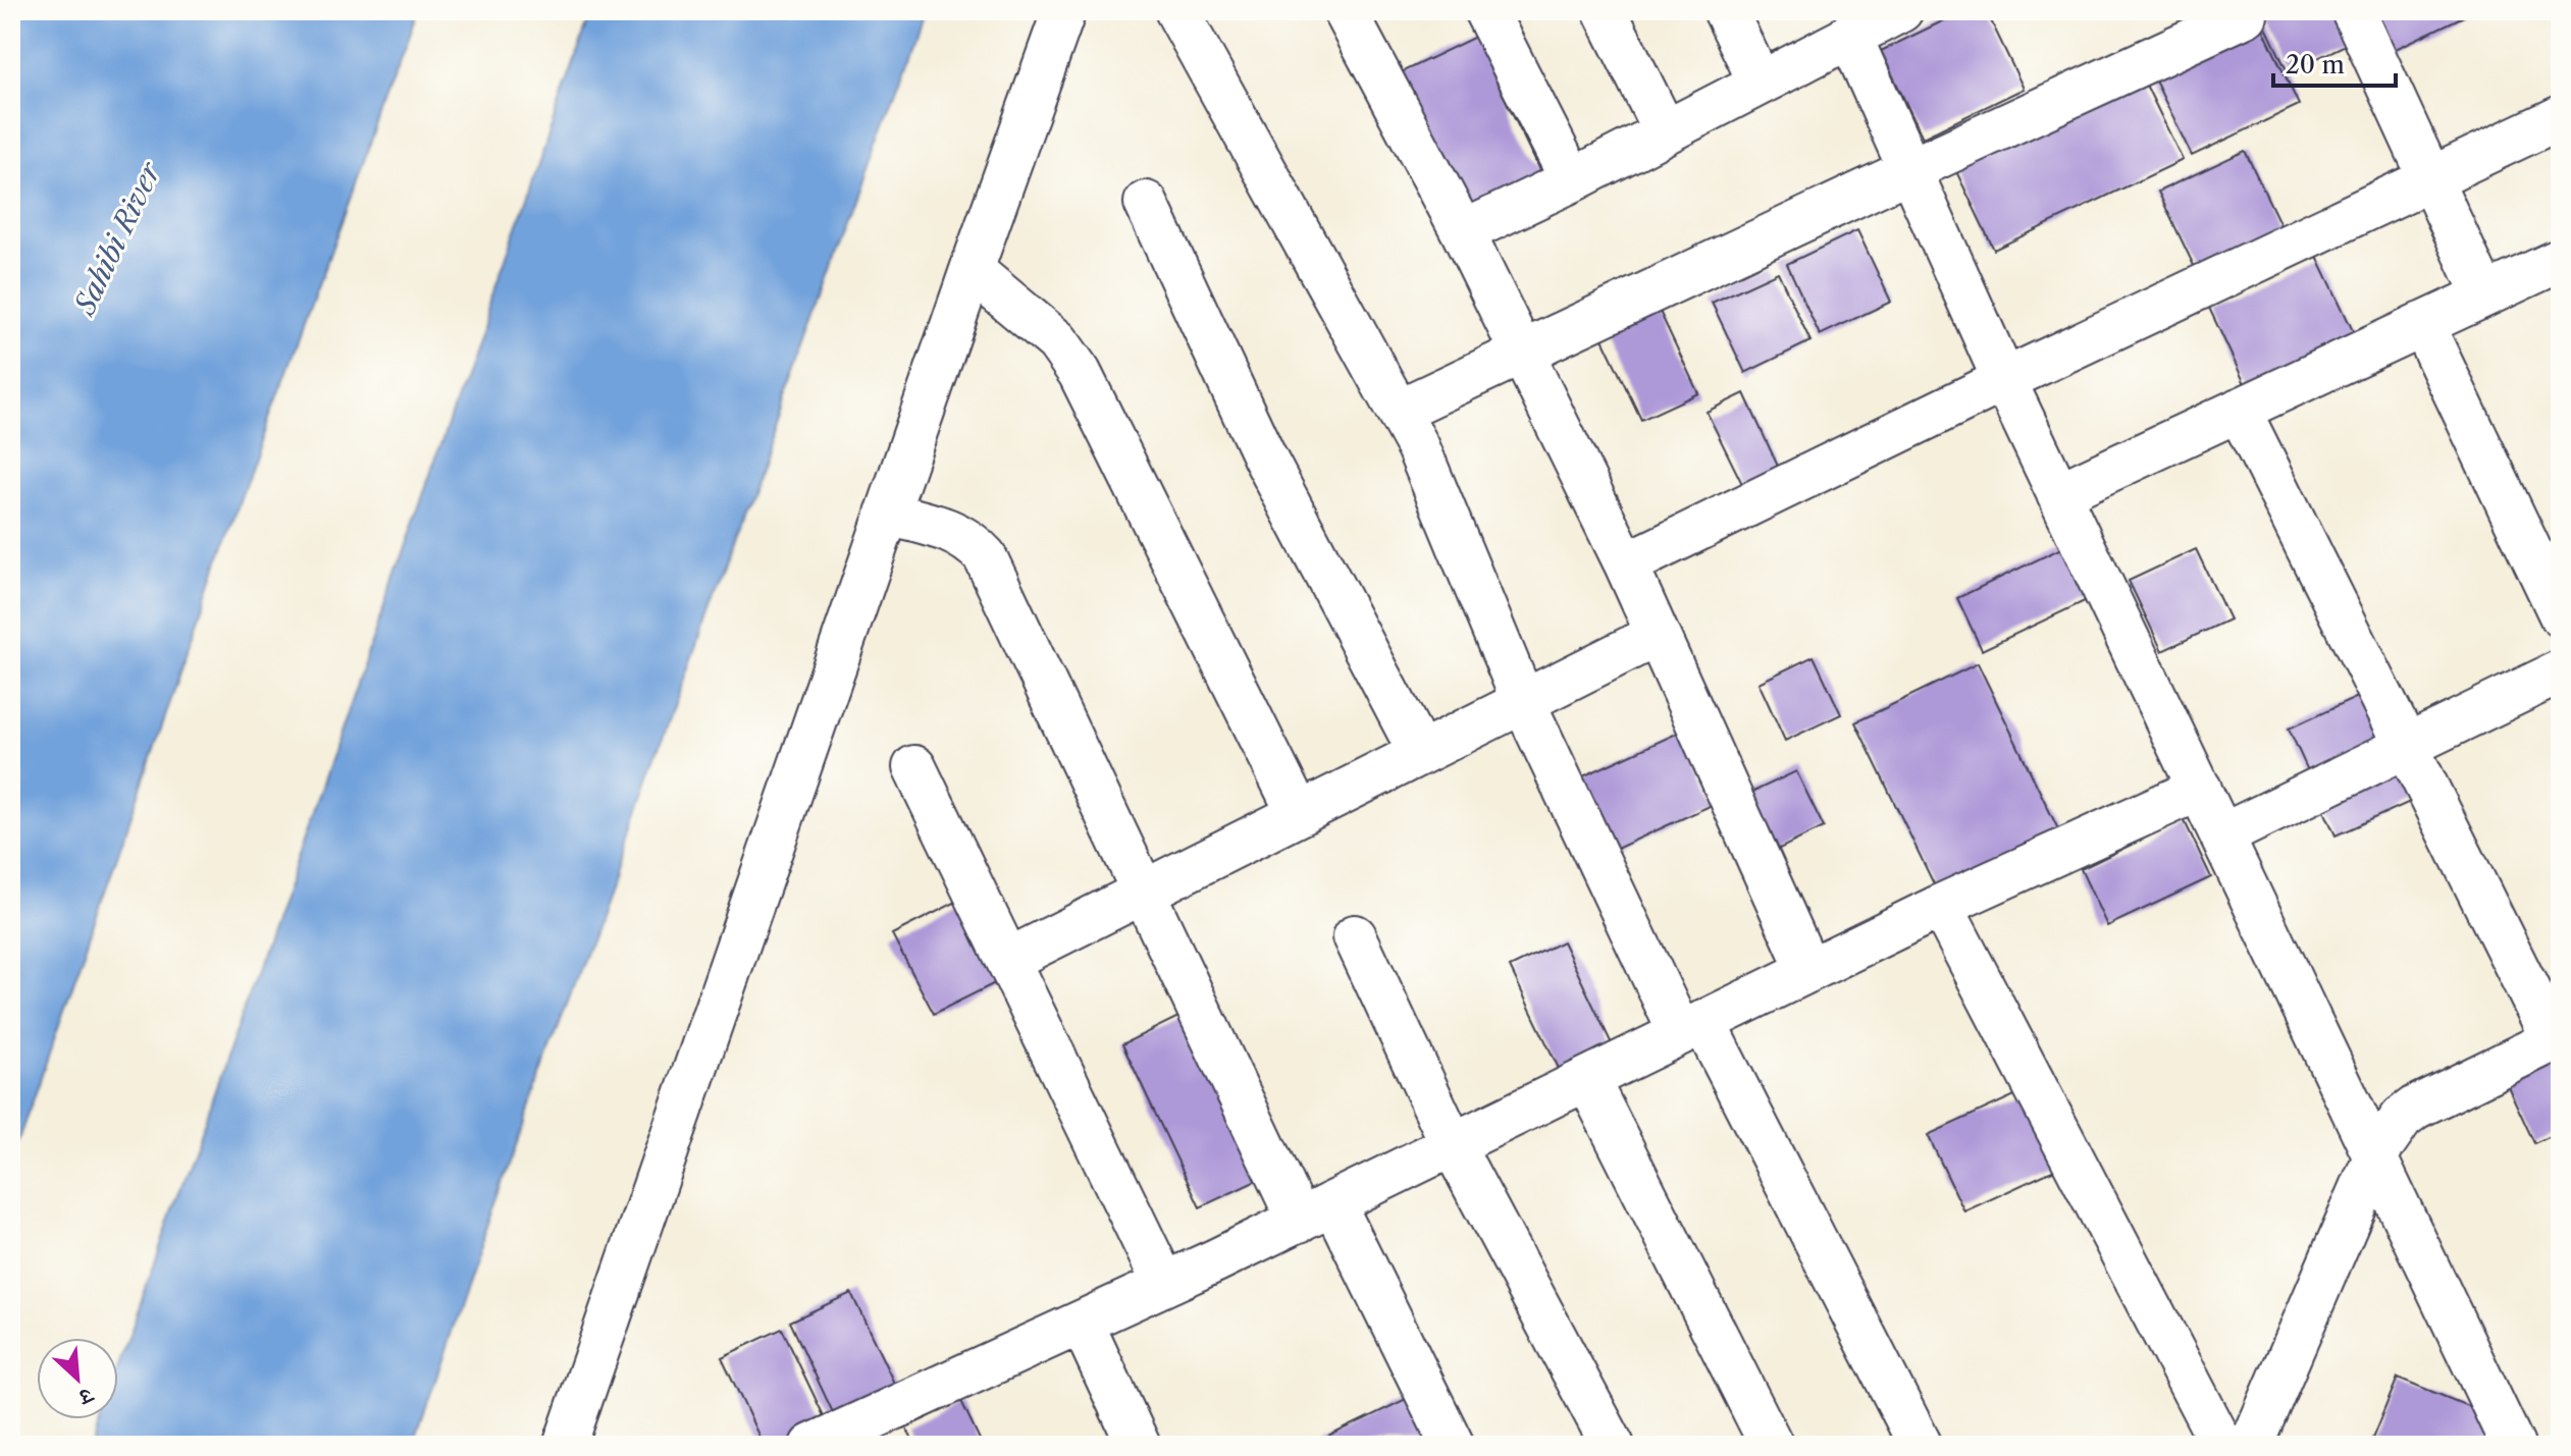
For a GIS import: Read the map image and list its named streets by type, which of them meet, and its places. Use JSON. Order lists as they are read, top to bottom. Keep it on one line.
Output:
{"water":["Sahibi River"],"scale_bar":"20 m","north":"bottom right"}
